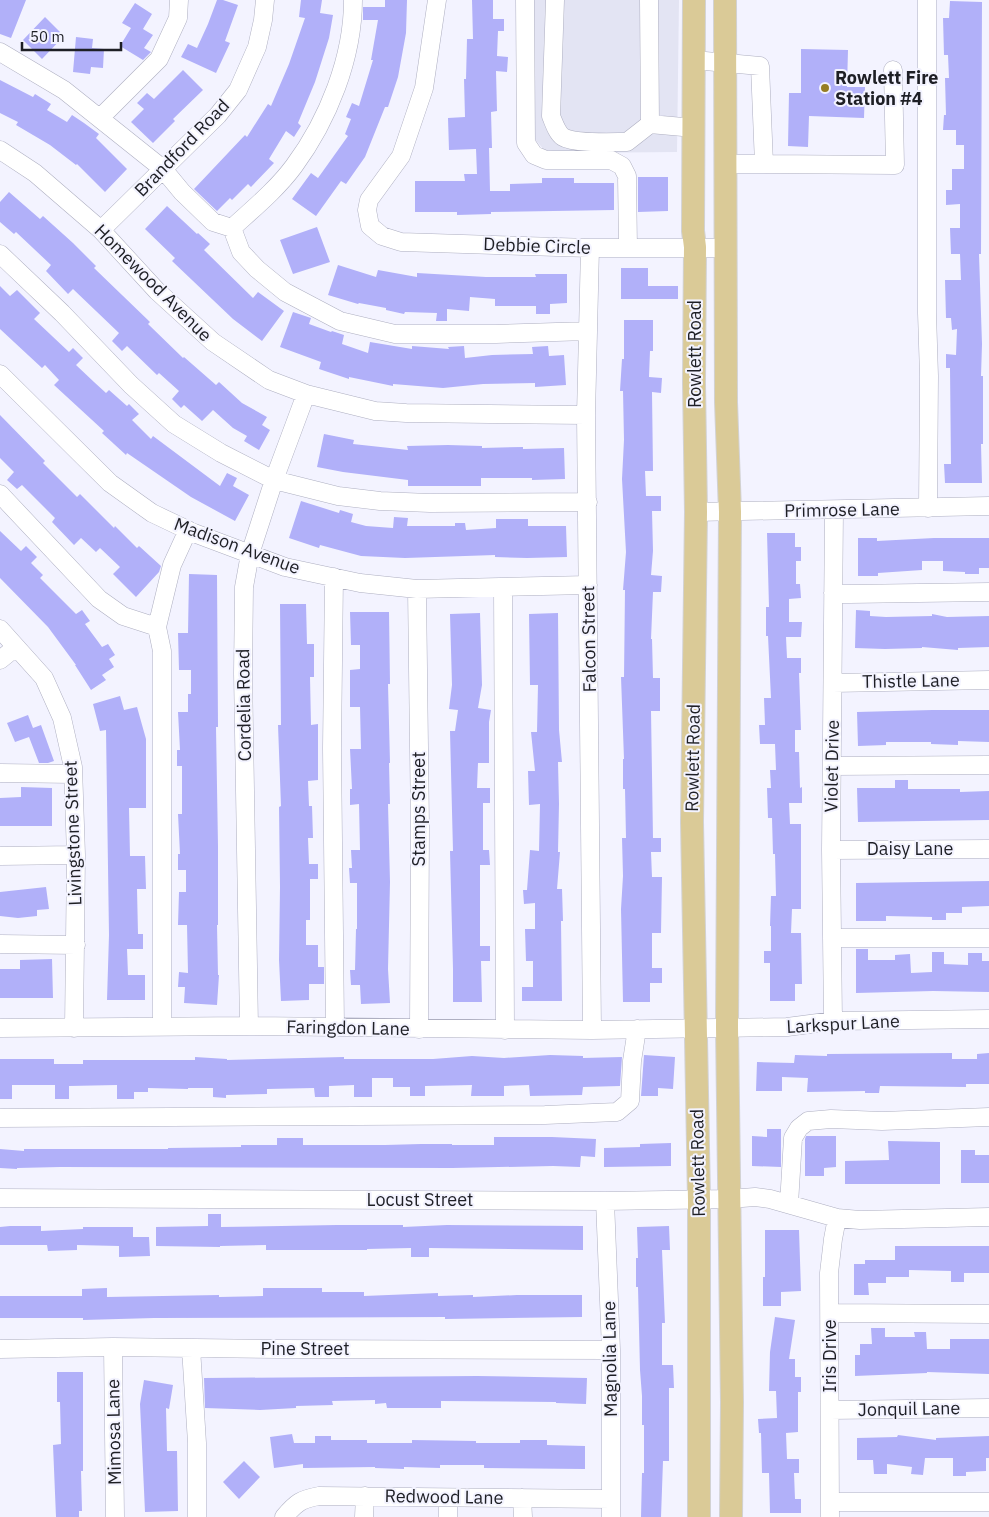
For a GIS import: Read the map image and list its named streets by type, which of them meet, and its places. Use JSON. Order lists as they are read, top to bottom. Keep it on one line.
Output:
{"streets":{"main road":["Rowlett Road"],"street":["Brandford Road","Debbie Circle","Homewood Avenue","Primrose Lane","Madison Avenue","Falcon Street","Thistle Lane","Cordelia Road","Violet Drive","Stamps Street","Livingstone Street","Daisy Lane","Larkspur Lane","Faringdon Lane","Locust Street","Pine Street","Iris Drive","Magnolia Lane","Jonquil Lane","Mimosa Lane","Redwood Lane"]},"crossings":[["Brandford Road","Homewood Avenue"],["Debbie Circle","Rowlett Road"],["Debbie Circle","Falcon Street"],["Homewood Avenue","Falcon Street"],["Homewood Avenue","Cordelia Road"],["Rowlett Road","Primrose Lane"],["Rowlett Road","Larkspur Lane"],["Rowlett Road","Faringdon Lane"],["Rowlett Road","Locust Street"],["Primrose Lane","Violet Drive"],["Madison Avenue","Falcon Street"],["Madison Avenue","Cordelia Road"],["Madison Avenue","Stamps Street"],["Falcon Street","Faringdon Lane"],["Thistle Lane","Violet Drive"],["Cordelia Road","Faringdon Lane"],["Violet Drive","Daisy Lane"],["Violet Drive","Larkspur Lane"],["Stamps Street","Faringdon Lane"],["Livingstone Street","Faringdon Lane"],["Larkspur Lane","Faringdon Lane"],["Locust Street","Iris Drive"],["Locust Street","Magnolia Lane"],["Pine Street","Magnolia Lane"],["Pine Street","Mimosa Lane"],["Iris Drive","Jonquil Lane"],["Magnolia Lane","Redwood Lane"]],"places":["Rowlett Fire Station #4"],"scale_bar":"50 m"}
